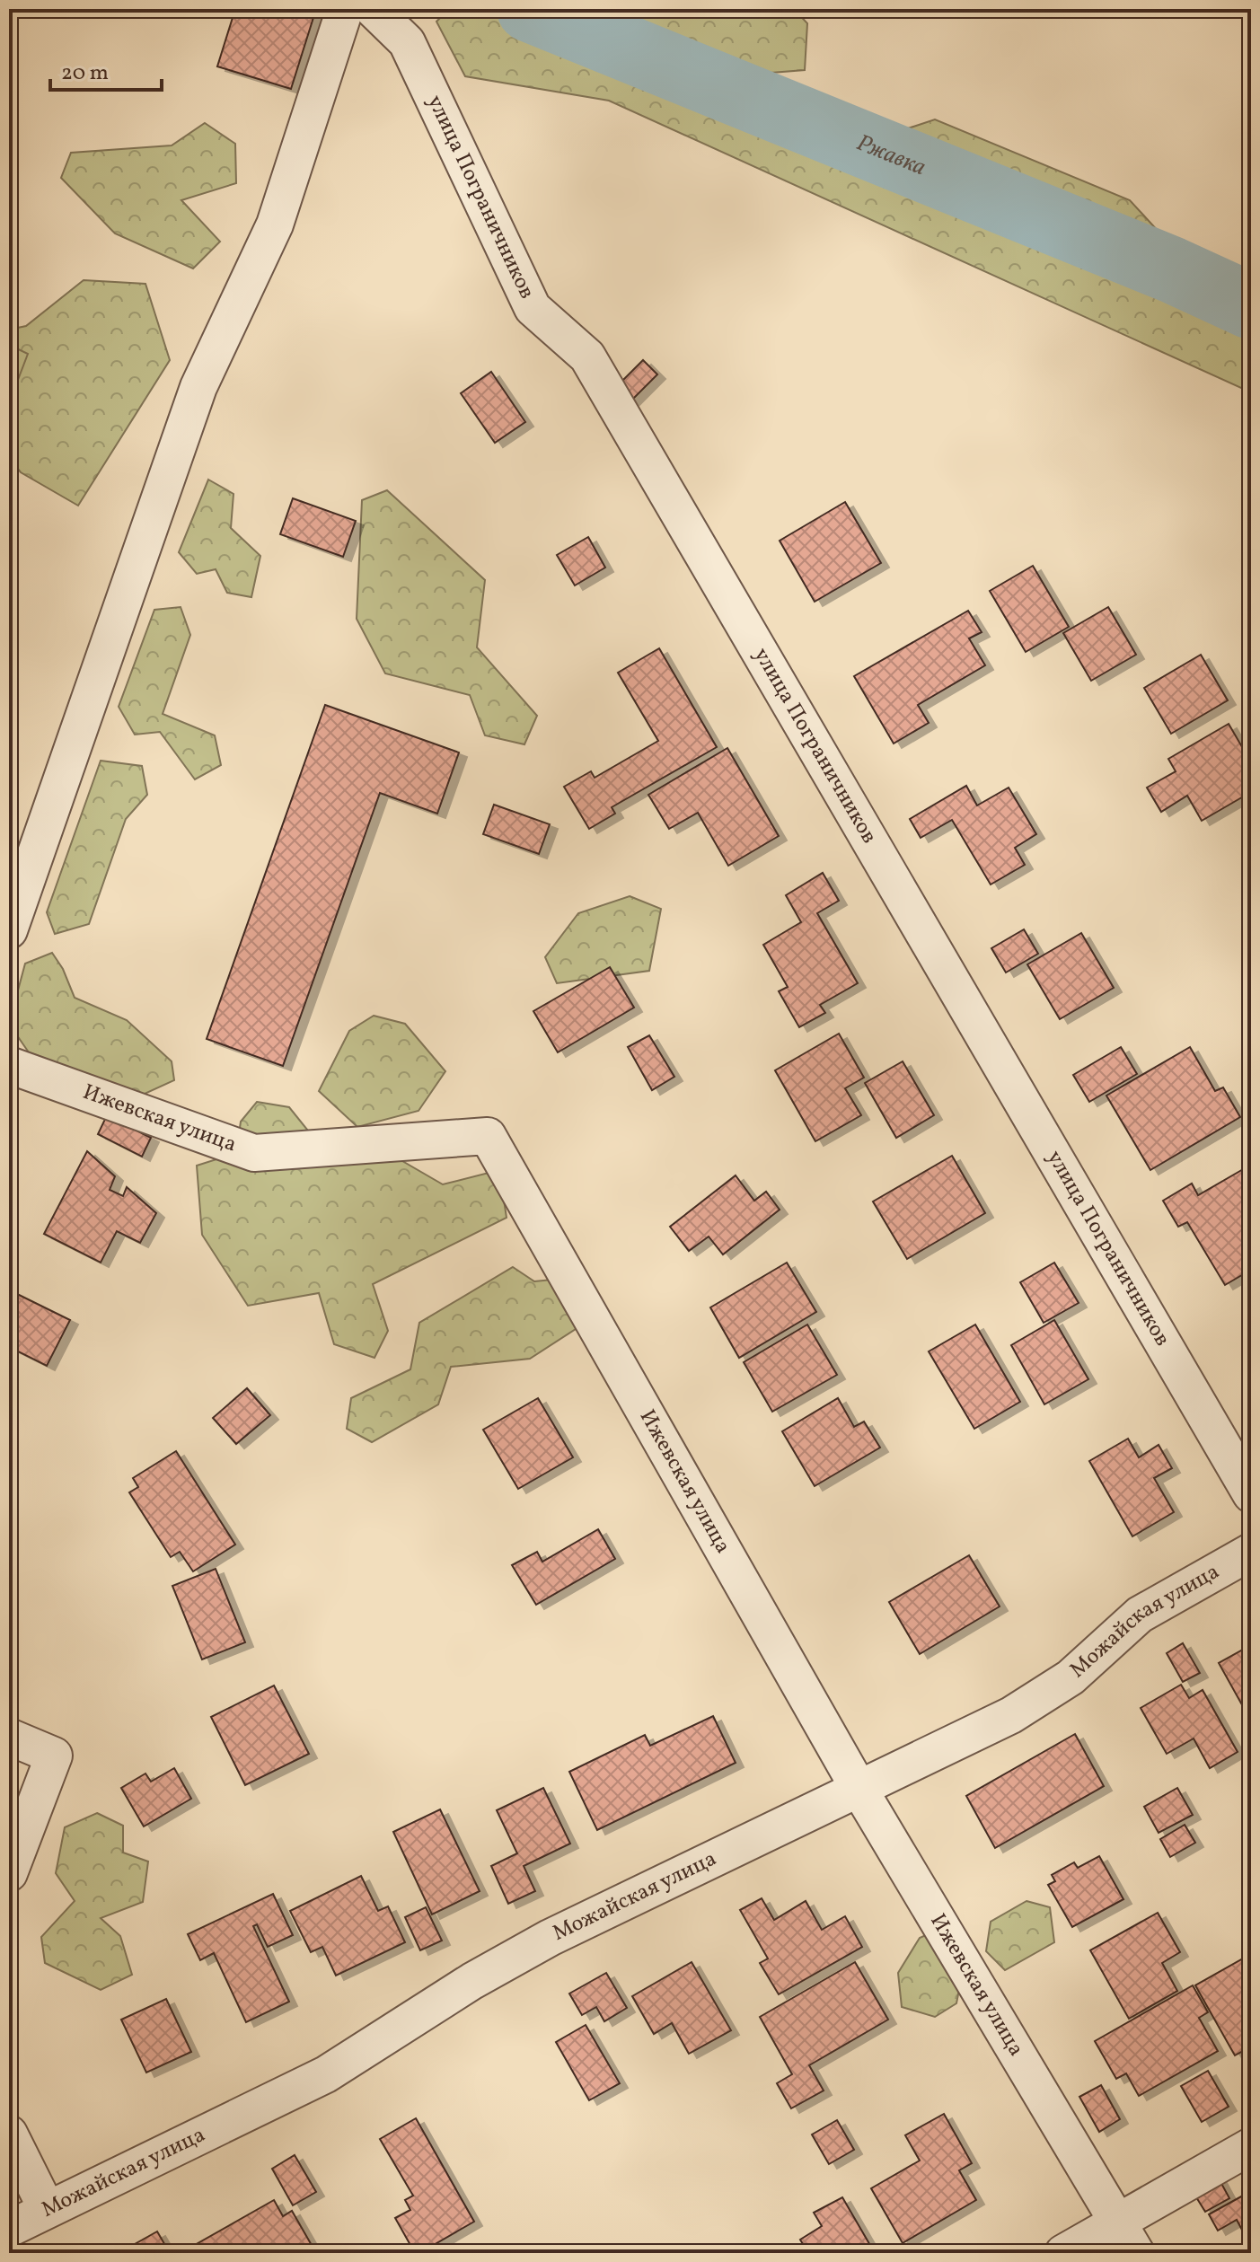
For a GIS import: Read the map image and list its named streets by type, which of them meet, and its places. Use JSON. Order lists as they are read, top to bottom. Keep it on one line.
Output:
{"streets":{"street":["улица Пограничников","Ижевская улица","Можайская улица"]},"crossings":[["Ижевская улица","Можайская улица"]],"water":["Ржавка"],"scale_bar":"20 m"}
